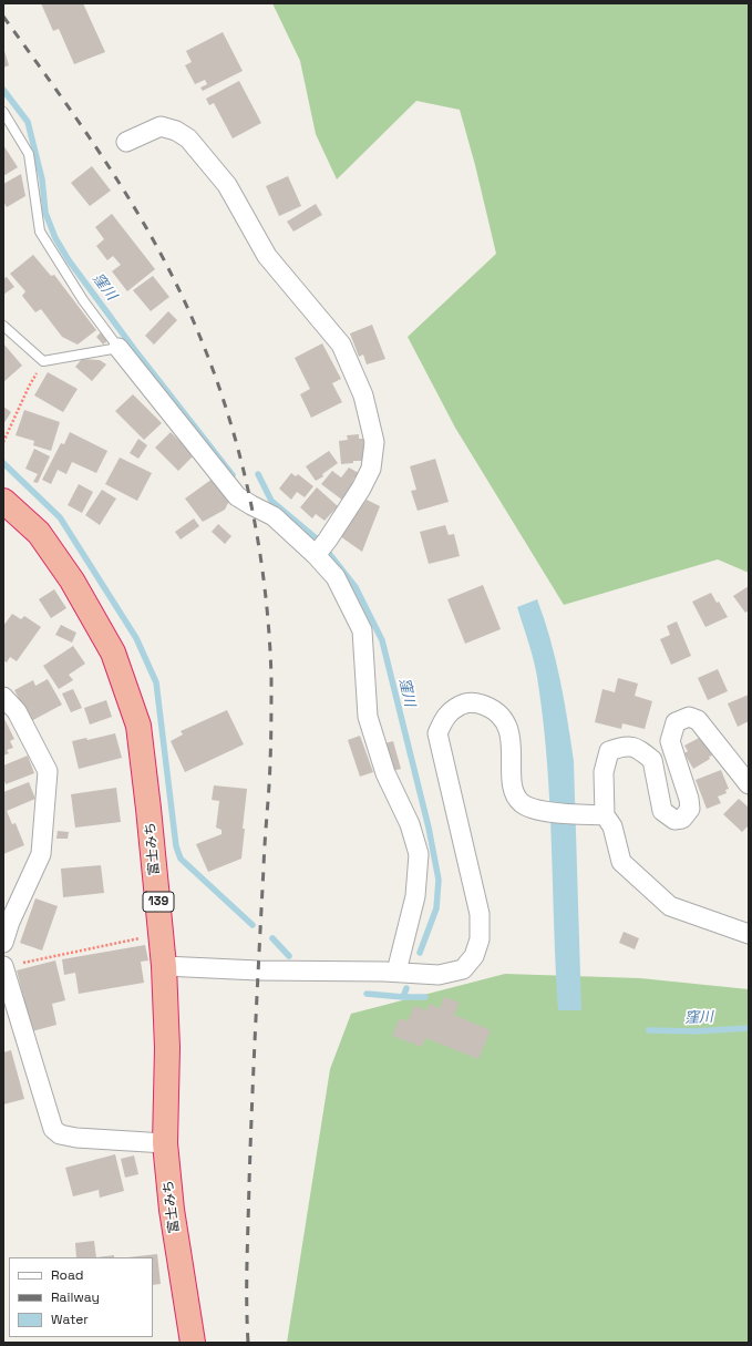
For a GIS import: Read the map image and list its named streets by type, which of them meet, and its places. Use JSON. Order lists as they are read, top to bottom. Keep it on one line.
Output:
{"streets":{"highway":["富士みち","139"]},"water":["窪川"],"legend":["Road","Railway","Water"]}
